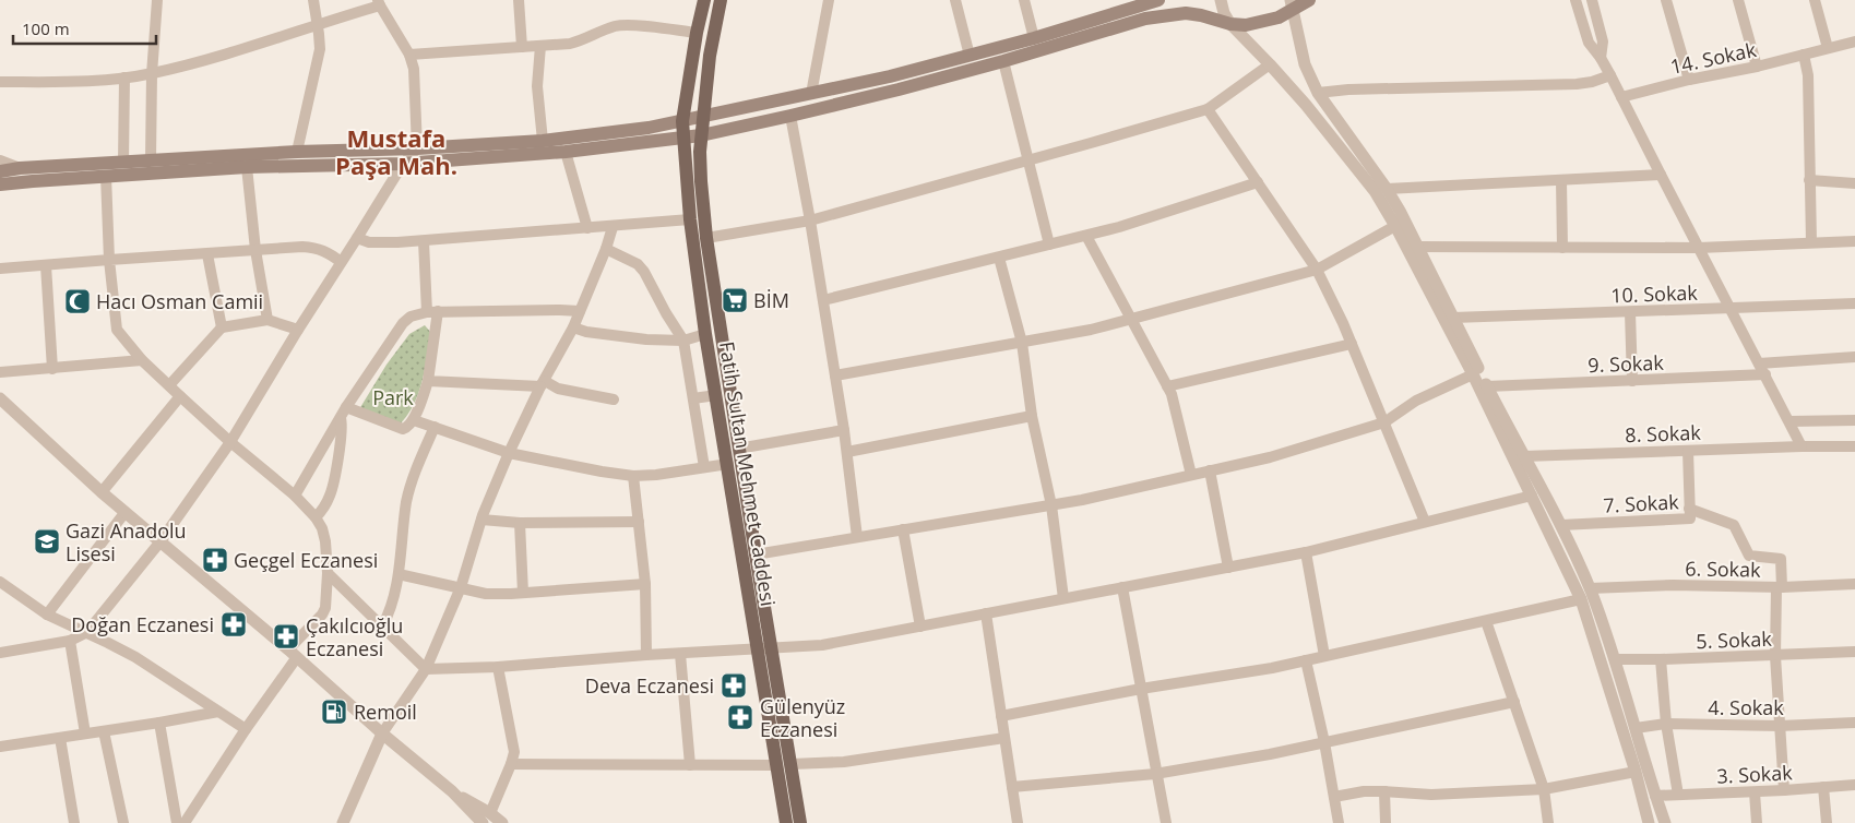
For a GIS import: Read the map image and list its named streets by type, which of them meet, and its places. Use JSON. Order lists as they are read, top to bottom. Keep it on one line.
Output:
{"streets":{"main road":["Fatih Sultan Mehmet Caddesi"],"street":["14. Sokak","10. Sokak","9. Sokak","8. Sokak","7. Sokak","6. Sokak","5. Sokak","4. Sokak","3. Sokak"]},"crossings":[["8. Sokak","7. Sokak"]],"districts":["Mustafa Paşa Mah."],"parks":["Park"],"places":{"supermarket":["BİM"],"mosque":["Hacı Osman Camii"],"school or university":["Gazi Anadolu Lisesi"],"pharmacy":["Geçgel Eczanesi","Doğan Eczanesi","Çakılcıoğlu Eczanesi","Deva Eczanesi","Gülenyüz Eczanesi"],"fuel station":["Remoil"]},"scale_bar":"100 m"}
